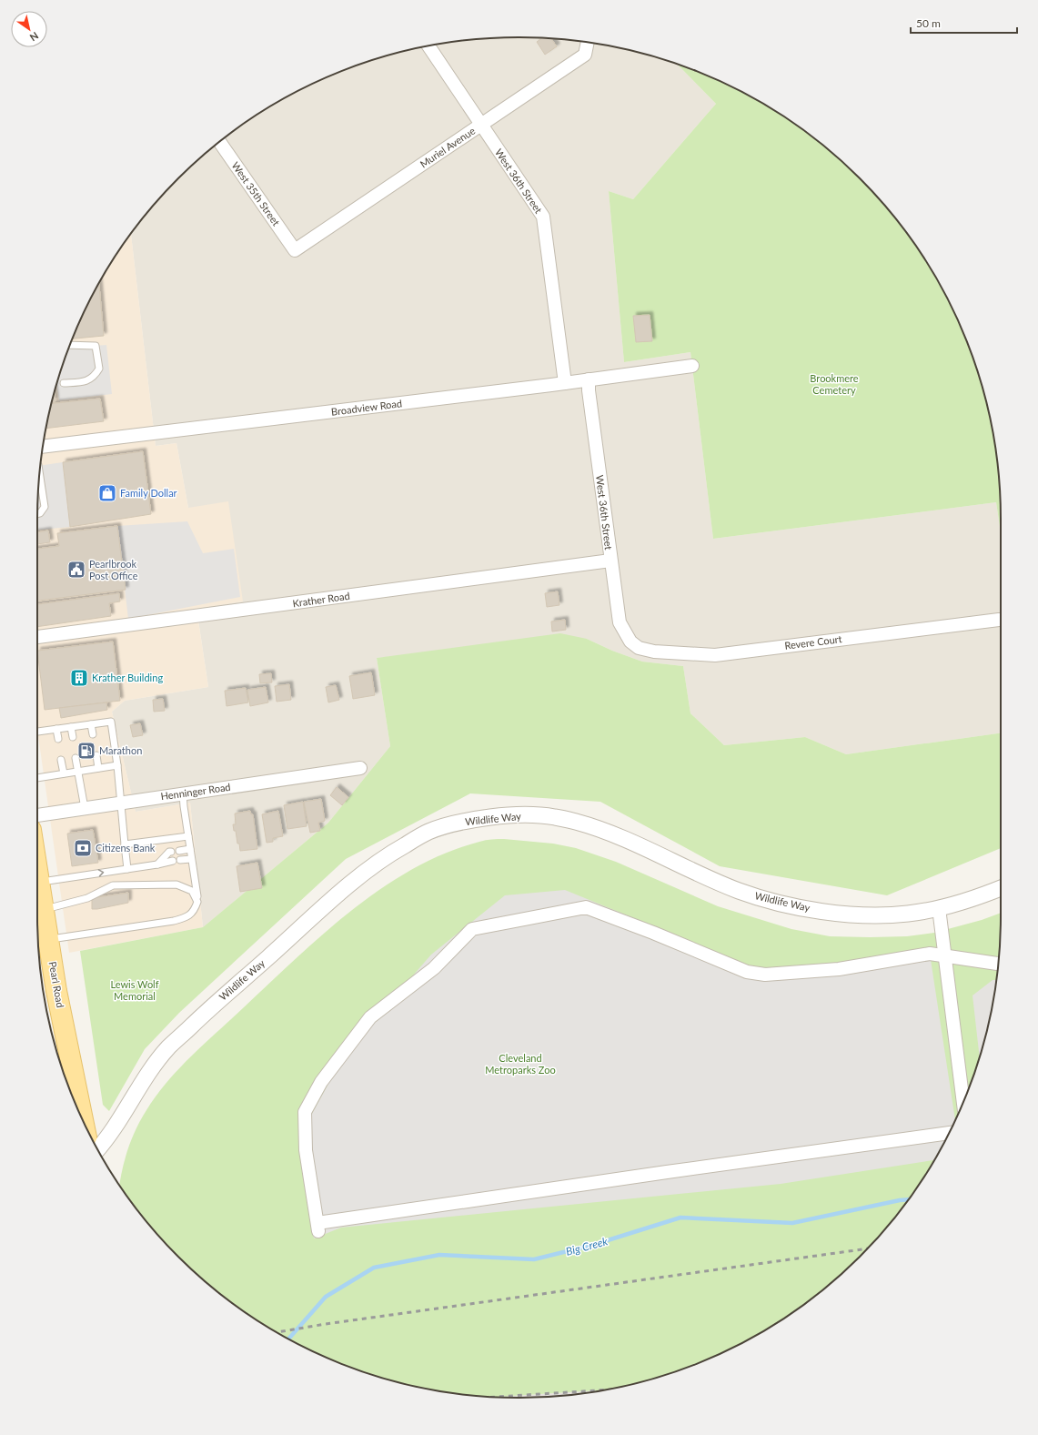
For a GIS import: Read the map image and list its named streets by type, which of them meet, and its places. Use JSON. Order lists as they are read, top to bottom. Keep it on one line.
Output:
{"streets":{"main road":["Pearl Road"],"street":["Muriel Avenue","West 36th Street","West 35th Street","Broadview Road","Krather Road","Revere Court","Henninger Road","Wildlife Way"]},"crossings":[["Muriel Avenue","West 36th Street"],["Muriel Avenue","West 35th Street"],["West 36th Street","Broadview Road"],["West 36th Street","Krather Road"],["West 36th Street","Revere Court"]],"water":["Big Creek"],"parks":["Brookmere Cemetery","Lewis Wolf Memorial","Cleveland Metroparks Zoo"],"places":{"shop":["Family Dollar"],"public building":["Pearlbrook Post Office"],"building":["Krather Building"],"fuel station":["Marathon"],"bank":["Citizens Bank"]},"scale_bar":"50 m","north":"bottom right"}
